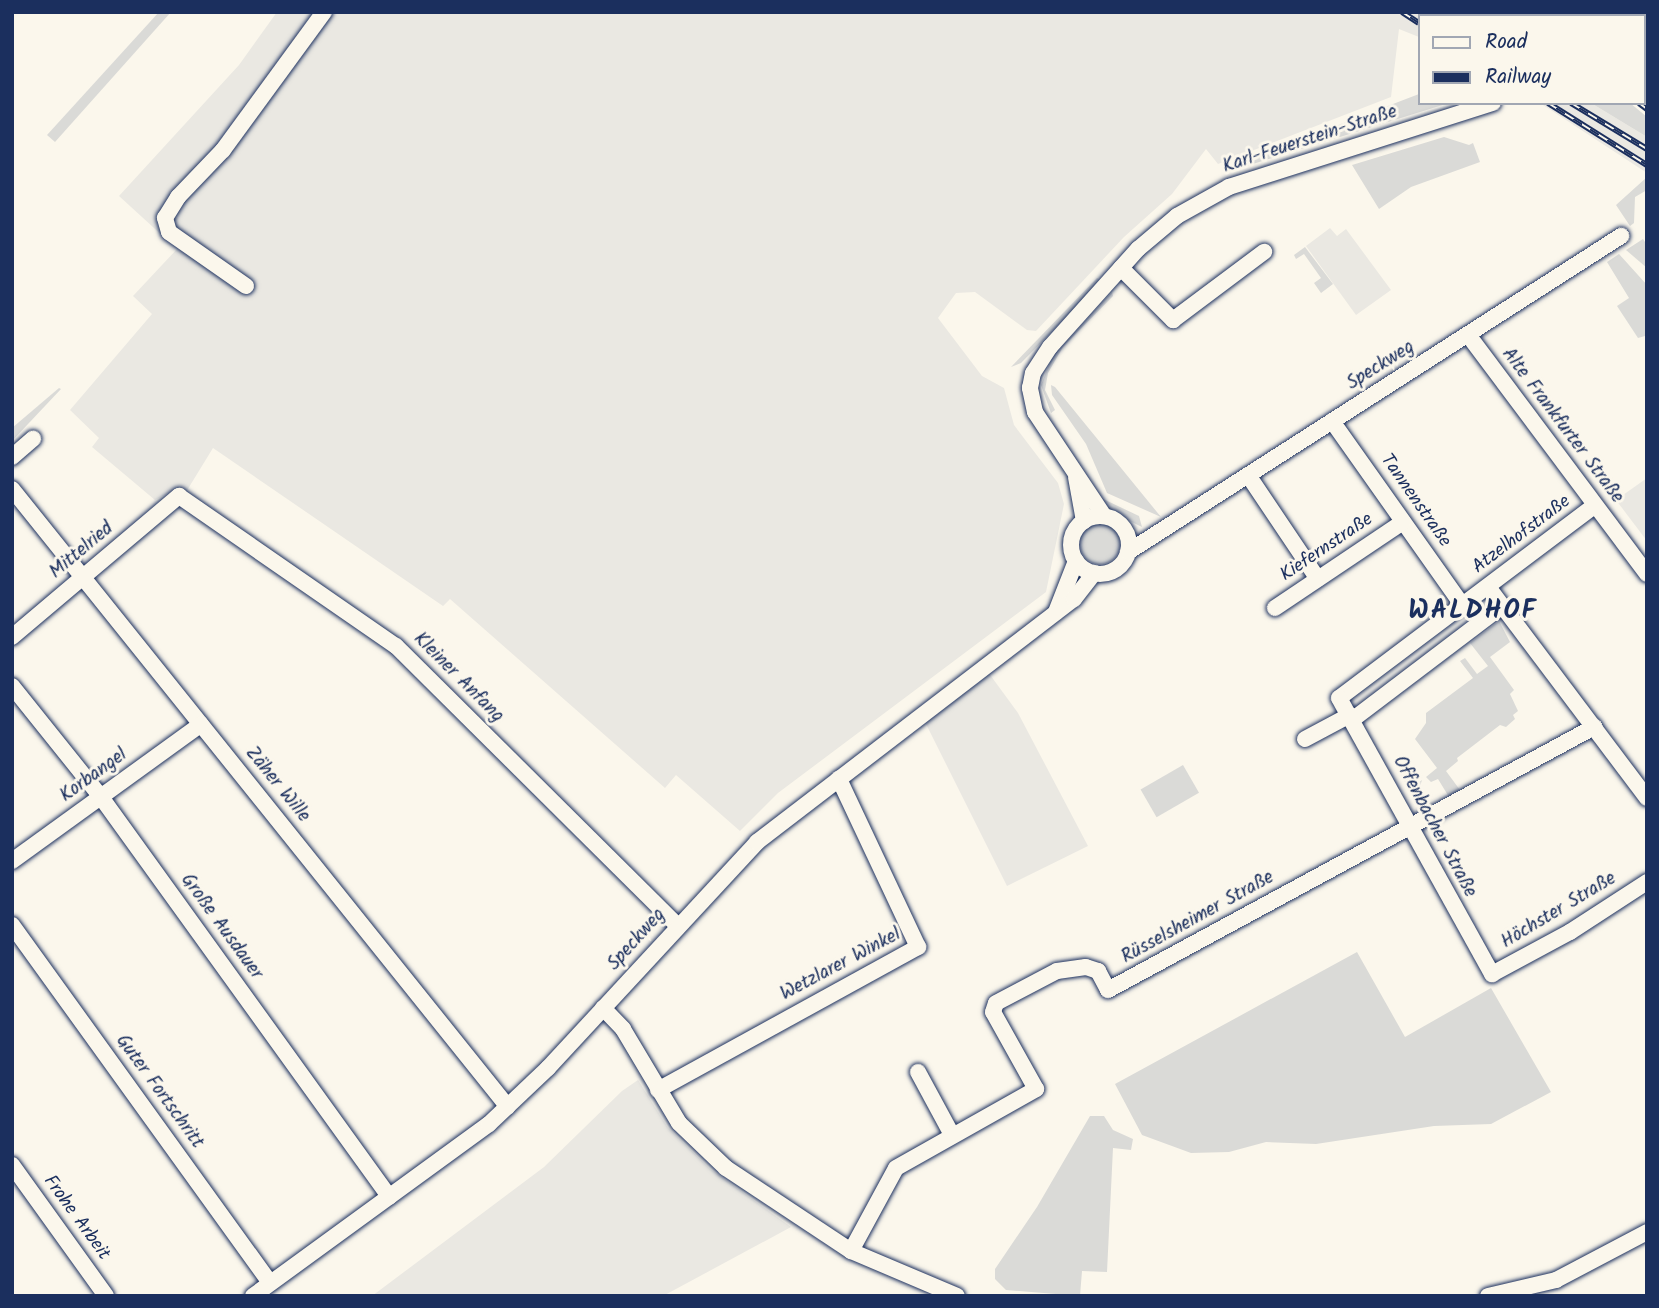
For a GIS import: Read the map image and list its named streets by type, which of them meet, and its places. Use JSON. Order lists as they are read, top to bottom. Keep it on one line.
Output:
{"streets":{"street":["Karl-Feuerstein-Straße","Speckweg","Alte Frankfurter Straße","Tannenstraße","Atzelhofstraße","Kiefernstraße","Mittelried","Kleiner Anfang","Korbangel","Zäher Wille","Offenbacher Straße","Höchster Straße","Rüsselsheimer Straße","Große Ausdauer","Wetzlarer Winkel","Guter Fortschritt","Frohe Arbeit"]},"crossings":[["Karl-Feuerstein-Straße","Speckweg"],["Speckweg","Alte Frankfurter Straße"],["Speckweg","Tannenstraße"],["Speckweg","Kleiner Anfang"],["Speckweg","Zäher Wille"],["Speckweg","Große Ausdauer"],["Speckweg","Wetzlarer Winkel"],["Speckweg","Guter Fortschritt"],["Alte Frankfurter Straße","Atzelhofstraße"],["Tannenstraße","Atzelhofstraße"],["Tannenstraße","Kiefernstraße"],["Atzelhofstraße","Offenbacher Straße"],["Mittelried","Kleiner Anfang"],["Mittelried","Zäher Wille"],["Korbangel","Zäher Wille"],["Korbangel","Große Ausdauer"],["Offenbacher Straße","Höchster Straße"],["Offenbacher Straße","Rüsselsheimer Straße"]],"districts":["WALDHOF"],"legend":["Road","Railway"]}
